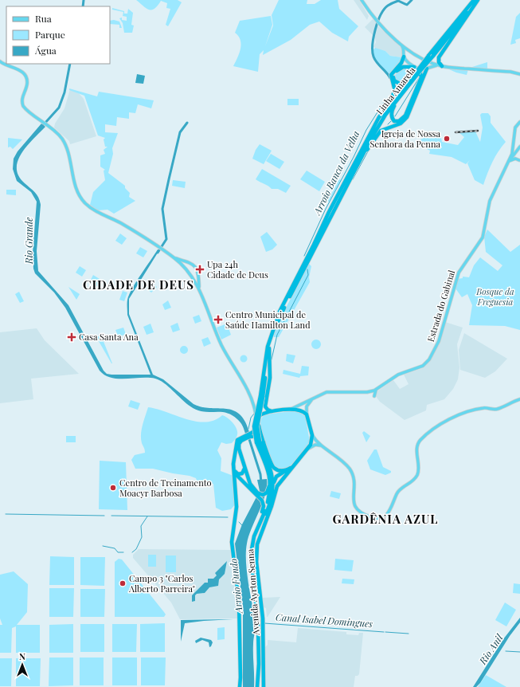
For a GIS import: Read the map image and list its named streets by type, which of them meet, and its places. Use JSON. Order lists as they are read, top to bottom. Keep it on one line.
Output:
{"streets":{"highway":["Linha Amarela","Estrada do Gabinal","Avenida Ayrton Senna"]},"crossings":[["Estrada do Gabinal","Avenida Ayrton Senna"]],"districts":["CIDADE DE DEUS","GARDÊNIA AZUL"],"water":["Arroio Banca da Velha","Rio Grande","Arroio Fundo","Canal Isabel Domingues","Rio Anil"],"parks":["Bosque da Freguesia"],"places":{"other":["Igreja de Nossa Senhora da Penna","Centro de Treinamento Moacyr Barbosa","Campo 3 \"Carlos Alberto Parreira\""],"health":["Upa 24h Cidade de Deus","Centro Municipal de Saúde Hamilton Land","Casa Santa Ana"]},"legend":["Rua","Parque","Água"],"north":"top"}
